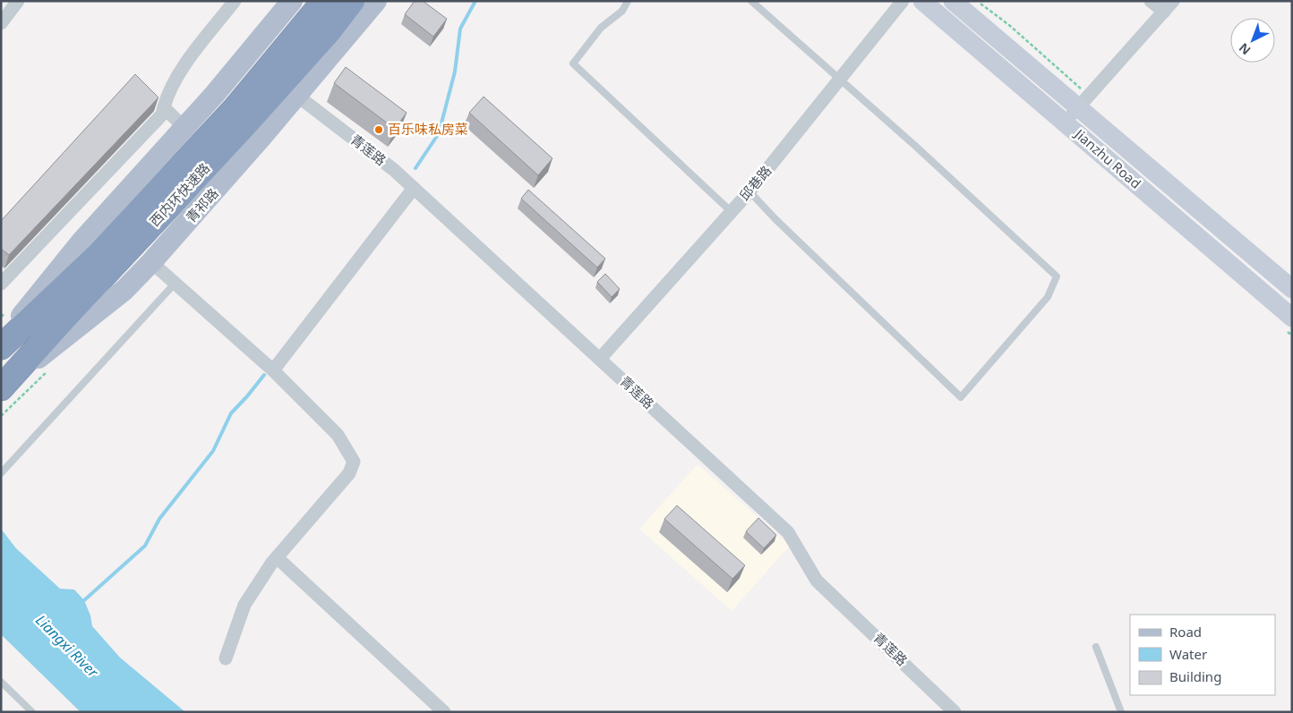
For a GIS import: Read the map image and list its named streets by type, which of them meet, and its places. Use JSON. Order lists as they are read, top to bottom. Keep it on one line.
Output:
{"streets":{"highway":["西内环快速路"],"main road":["Jianzhu Road","青祁路"],"street":["青莲路","邱巷路"]},"crossings":[["青莲路","邱巷路"],["青莲路","青祁路"],["西内环快速路","青祁路"]],"water":["Liangxi River"],"places":["百乐味私房菜"],"legend":["Road","Water","Building"],"north":"bottom left"}
